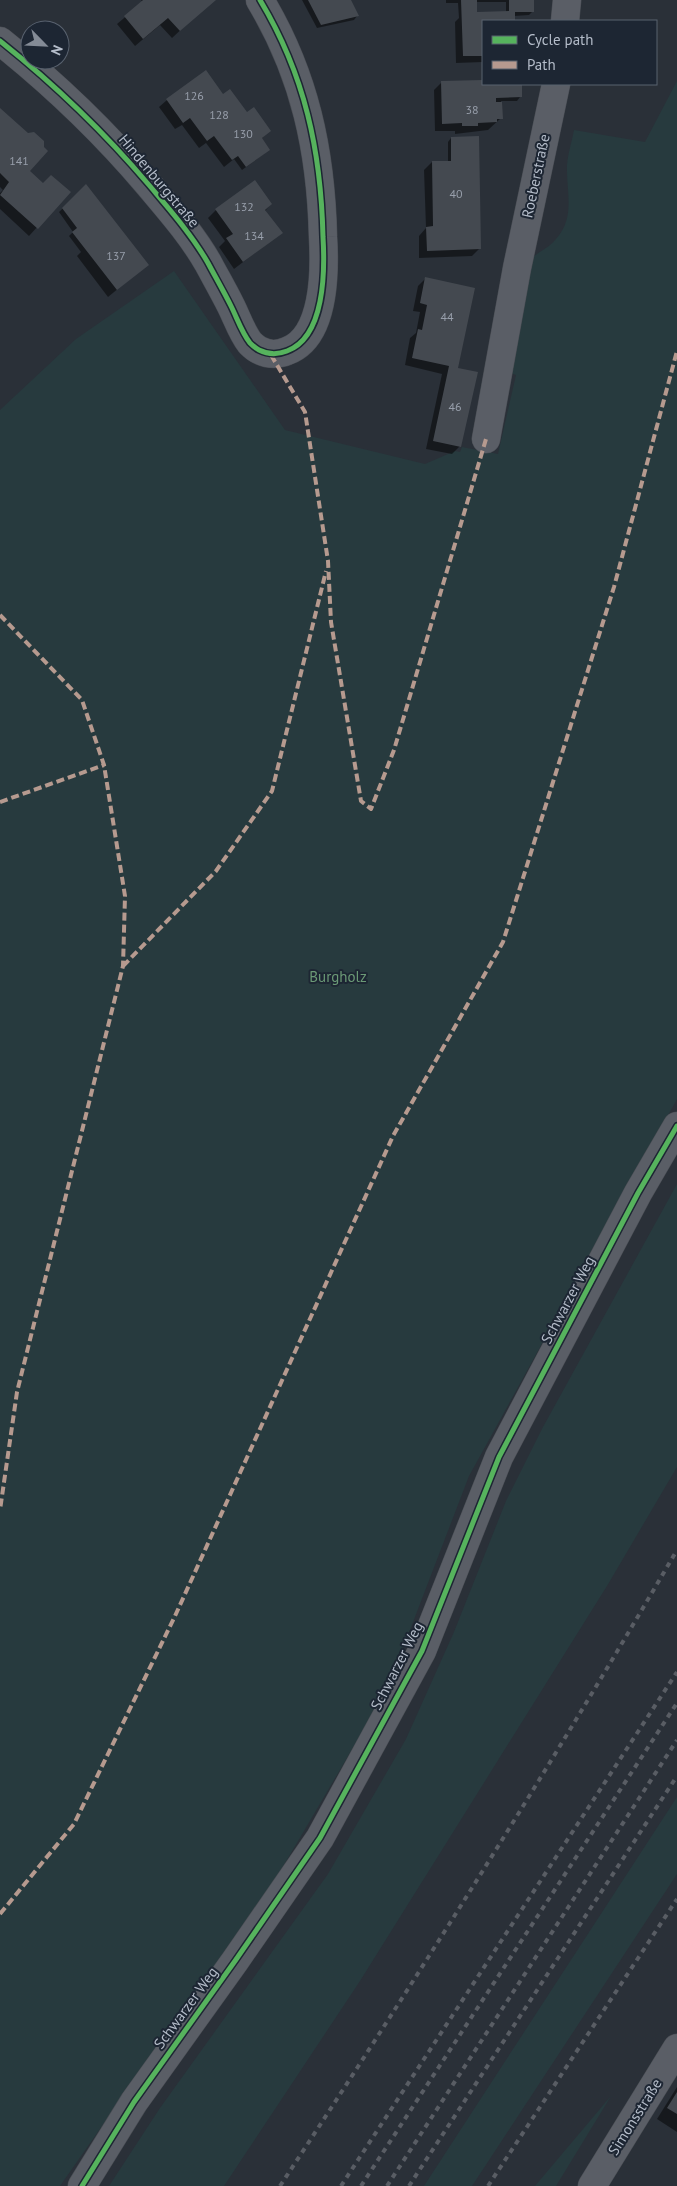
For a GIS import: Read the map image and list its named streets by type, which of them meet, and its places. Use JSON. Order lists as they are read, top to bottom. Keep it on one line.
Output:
{"streets":{"street":["Roeberstraße","Hindenburgstraße","Schwarzer Weg","Simonsstraße"]},"parks":["Burgholz"],"house_numbers":["126","38","128","130","141","40","132","134","137","44","46"],"legend":["Cycle path","Path"],"north":"bottom right"}
